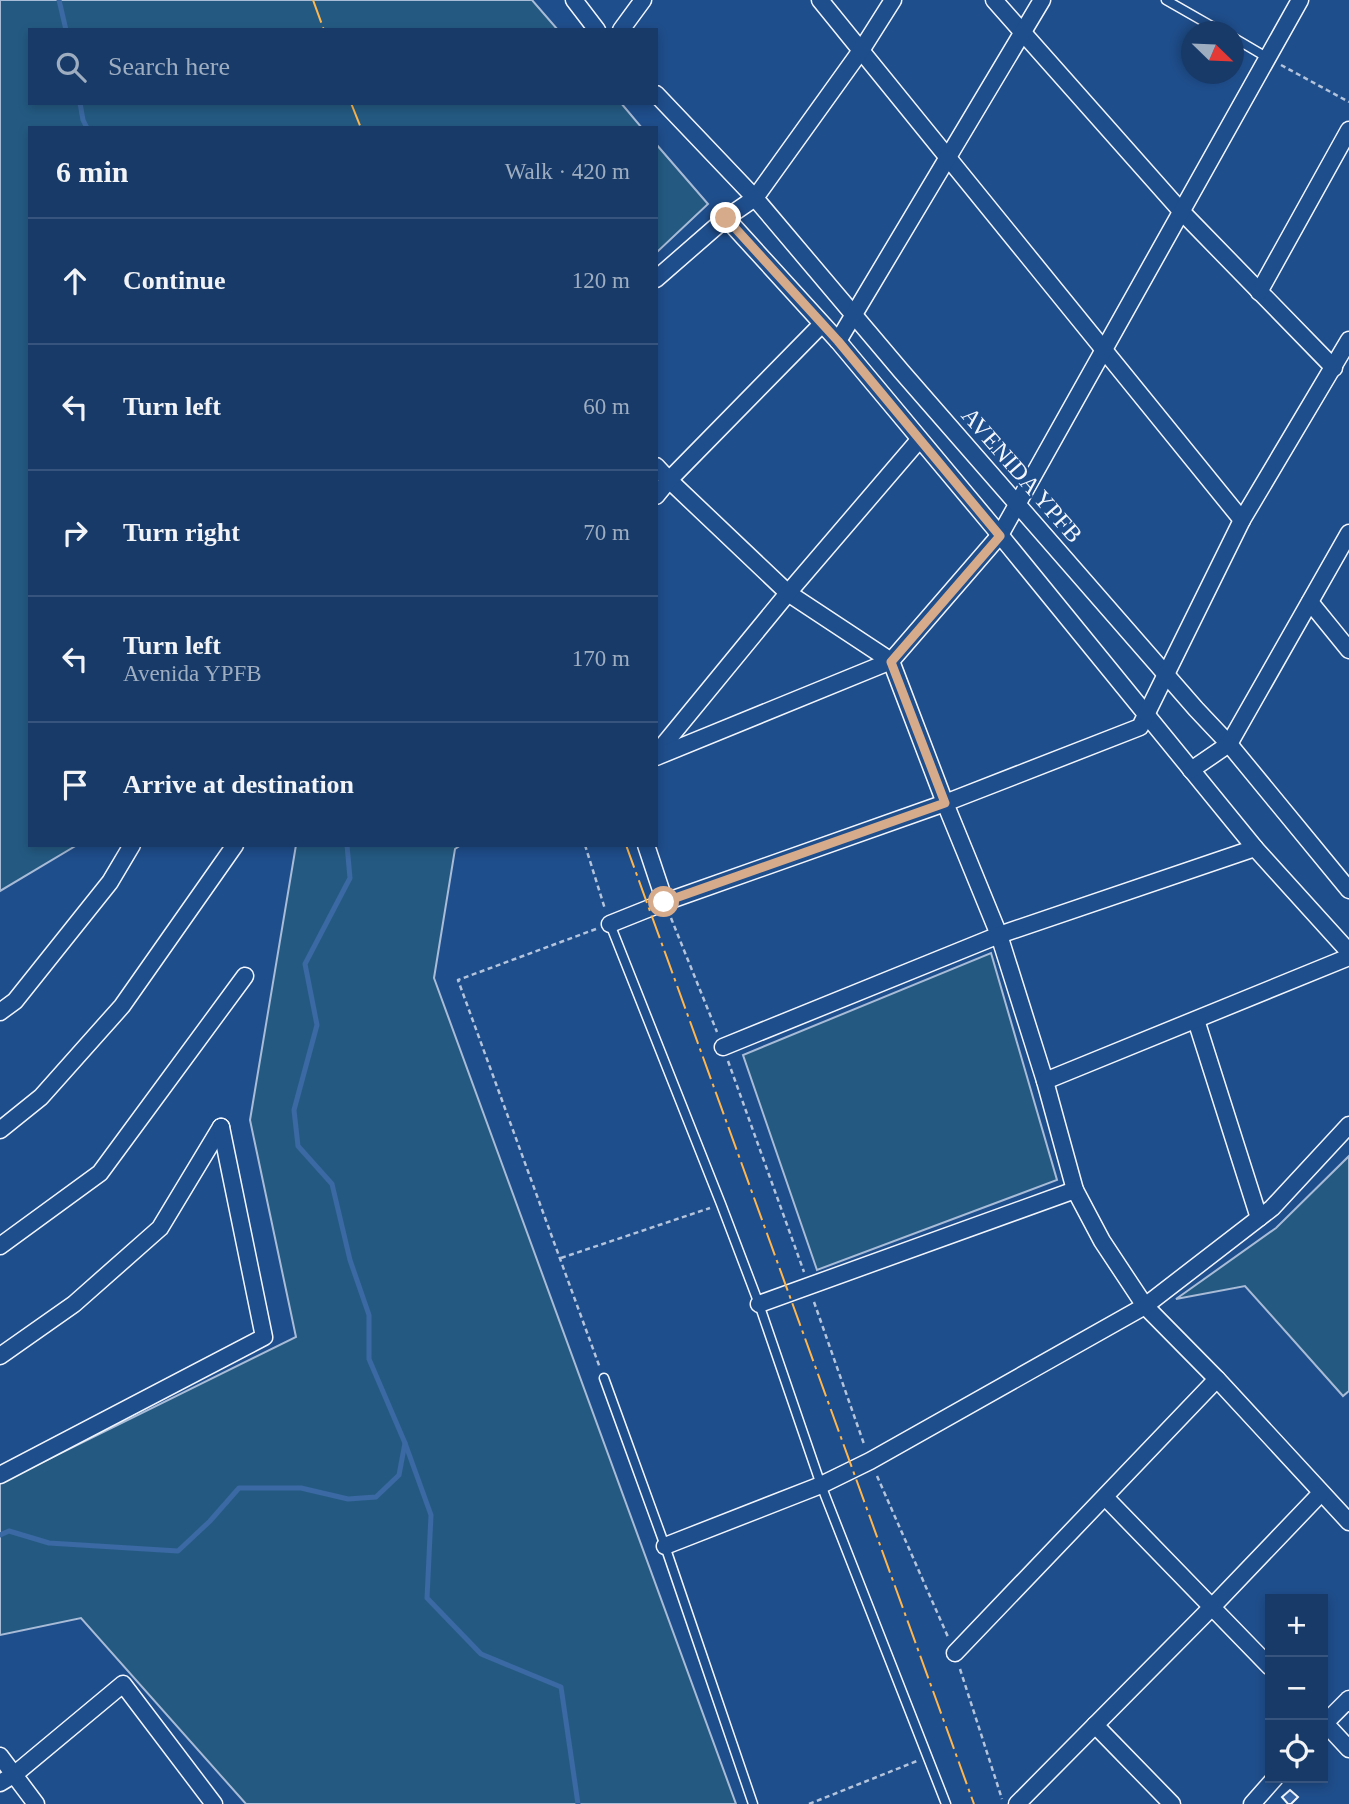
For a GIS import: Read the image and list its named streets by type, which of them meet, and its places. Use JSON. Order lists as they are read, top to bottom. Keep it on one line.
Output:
{"streets":{"street":["AVENIDA YPFB"]},"north":"bottom right","page":{"search":"Search here","heading":["6 min","Walk · 420 m"],"list":[["Continue","120 m"],["Turn left","60 m"],["Turn right","70 m"],["Turn left","Avenida YPFB","170 m"],"Arrive at destination"],"map_buttons":["+","−"]}}
